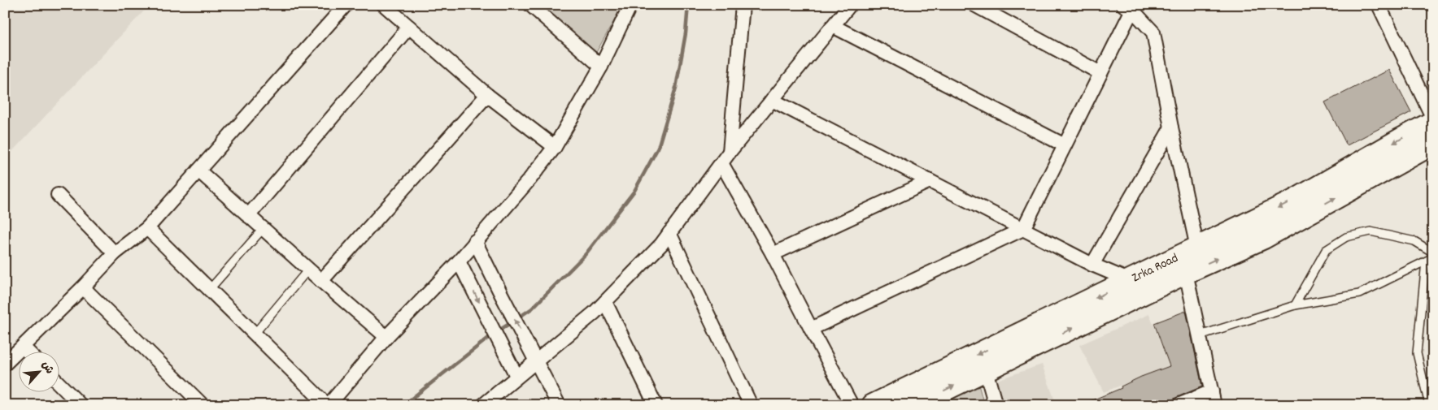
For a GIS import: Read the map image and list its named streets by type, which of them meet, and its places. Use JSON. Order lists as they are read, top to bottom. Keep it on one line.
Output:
{"streets":{"main road":["Zrka Road"]},"north":"top right"}
